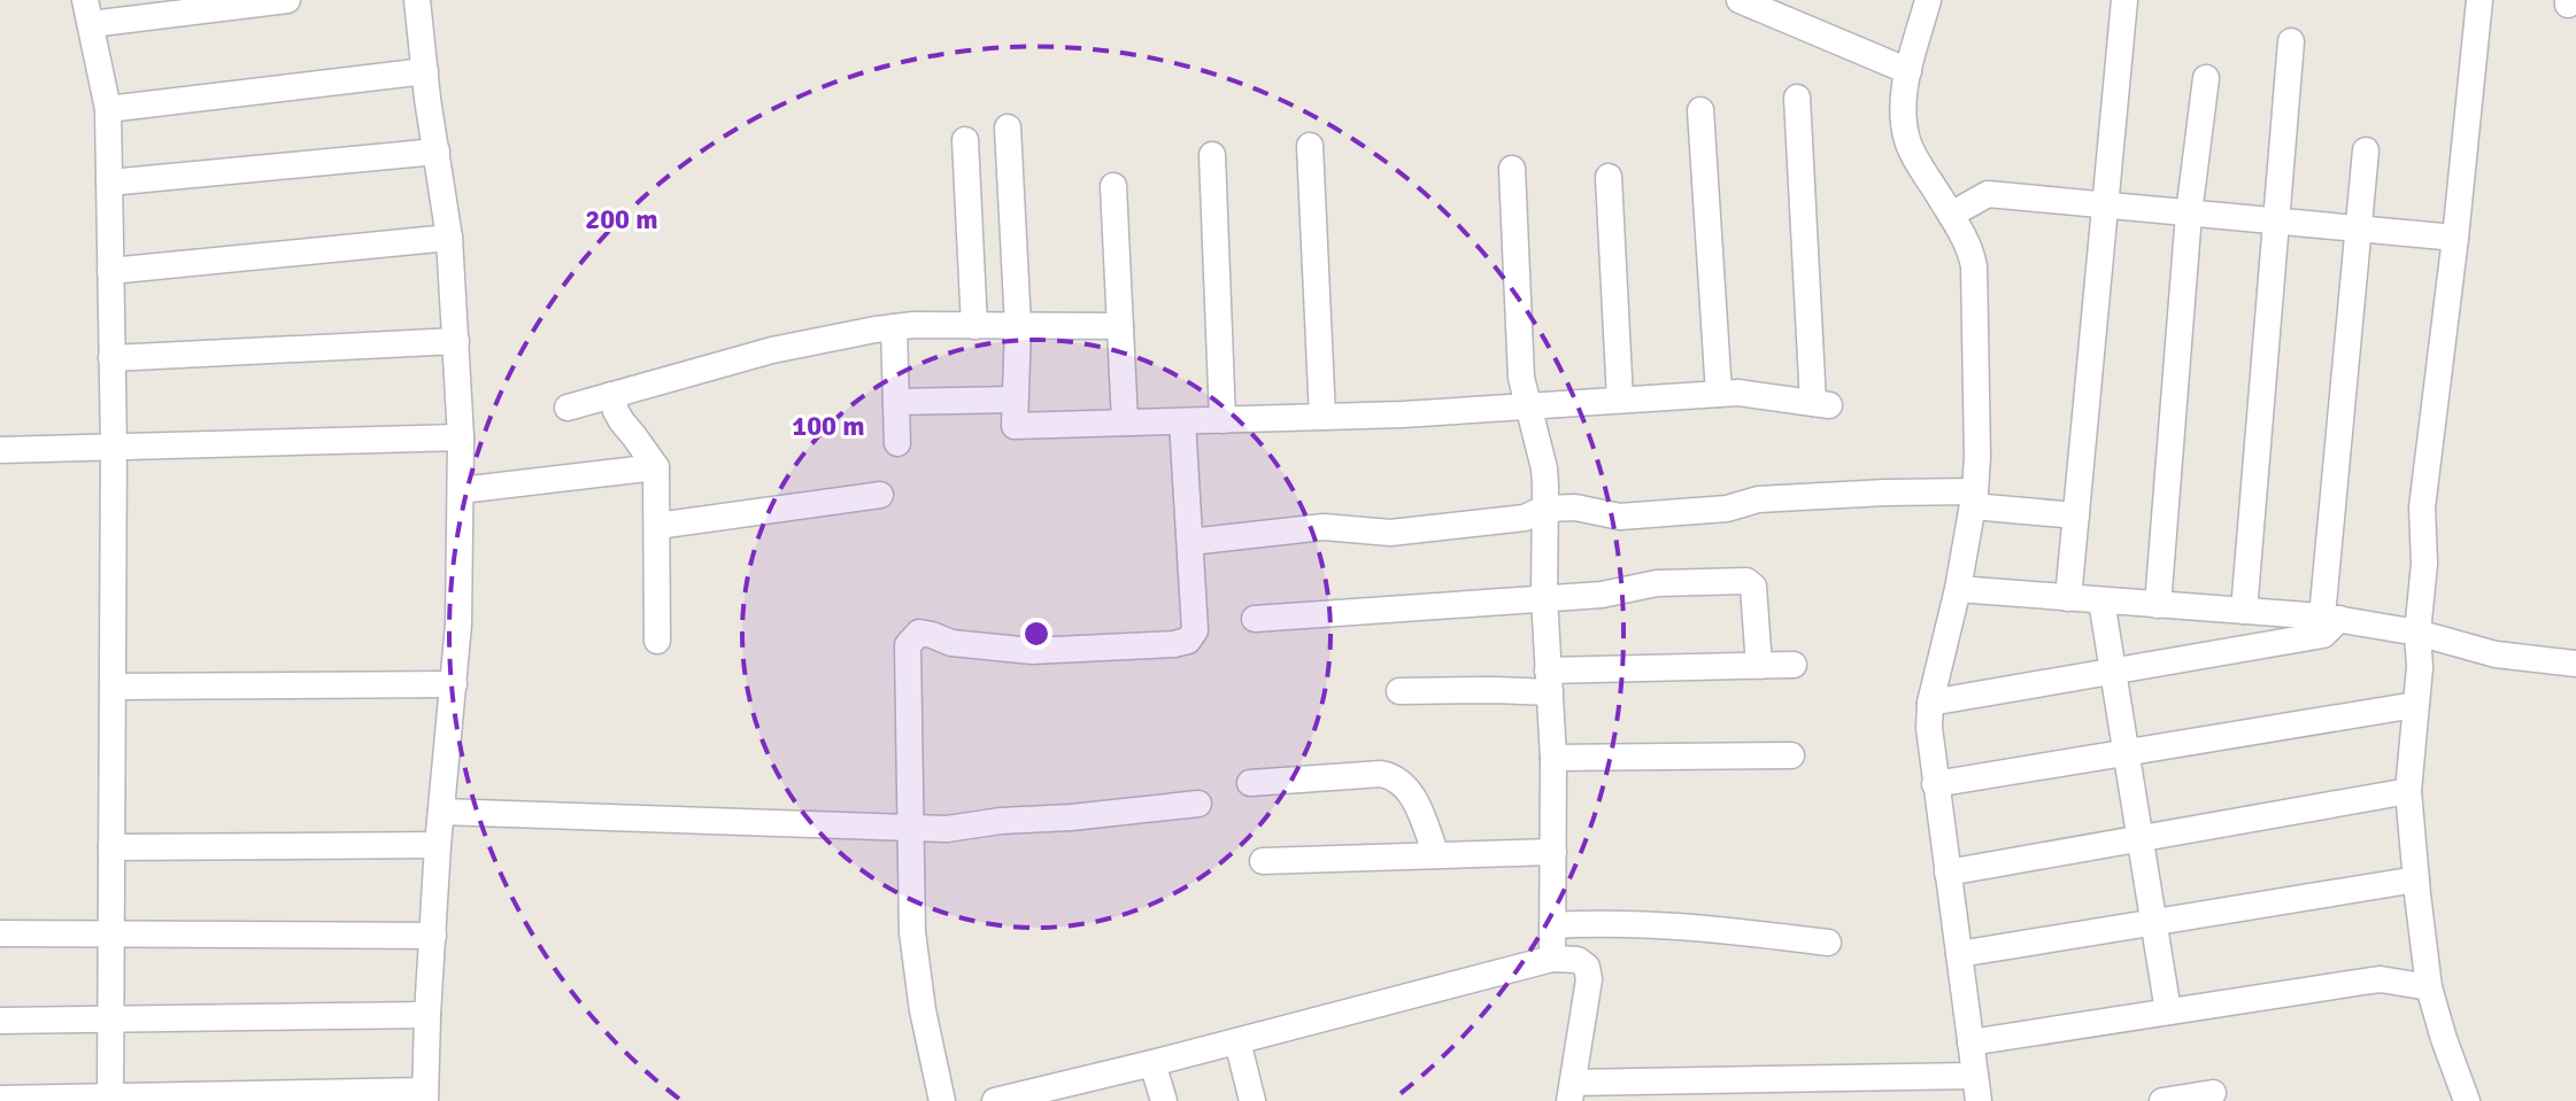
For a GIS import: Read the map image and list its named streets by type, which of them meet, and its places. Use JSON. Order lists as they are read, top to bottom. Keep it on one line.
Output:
{"rings":["200 m","100 m"]}
